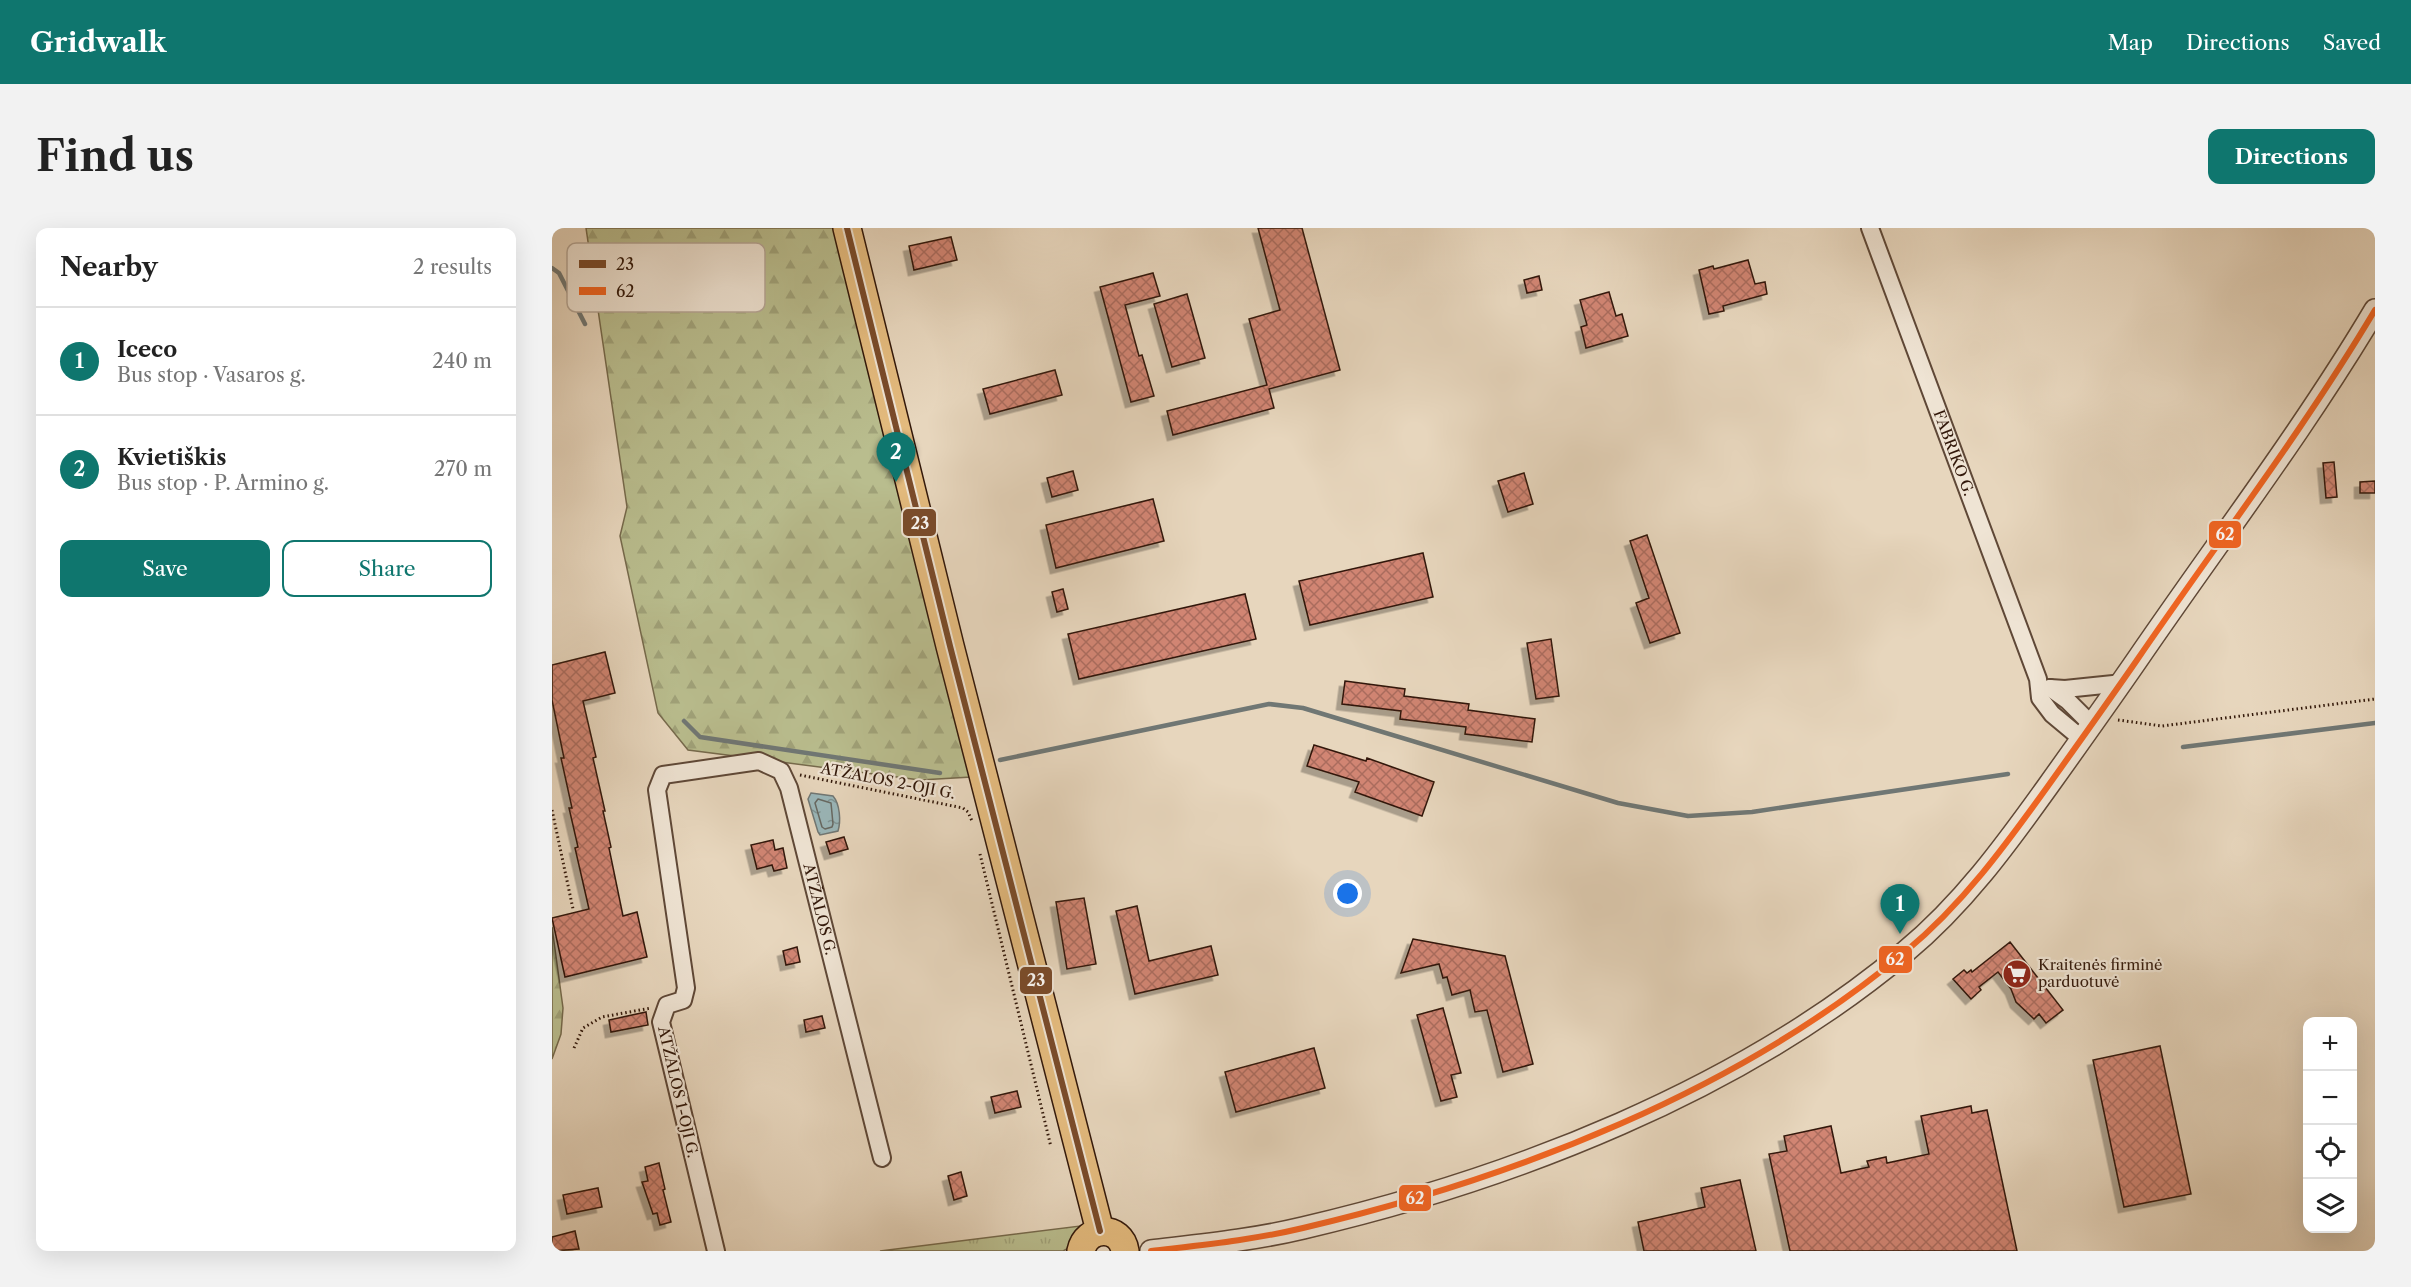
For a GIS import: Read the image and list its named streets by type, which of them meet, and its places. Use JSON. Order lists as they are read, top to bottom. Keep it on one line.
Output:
{"streets":{"street":["FABRIKO G.","ATŽALOS G.","ATŽALOS 1-OJI G."],"path":["ATŽALOS 2-OJI G."]},"crossings":[["ATŽALOS 2-OJI G.","ATŽALOS G."],["ATŽALOS 2-OJI G.","ATŽALOS 1-OJI G."],["ATŽALOS G.","ATŽALOS 1-OJI G."]],"places":{"supermarket":["Kraitenės firminė parduotuvė"]},"lines":["transit line 23","transit line 62"],"legend":["23","62"],"page":{"header":"Gridwalk","nav":["Map","Directions","Saved"],"buttons":["Directions",["Save","Share"]],"title":"Find us","heading":["Nearby","2 results"],"list":[{"mark":"1","name":"Iceco","note":"Bus stop · Vasaros g.","value":"240 m"},{"mark":"2","name":"Kvietiškis","note":"Bus stop · P. Armino g.","value":"270 m"}],"pins":["2","1"],"map_buttons":["+","−"]}}
